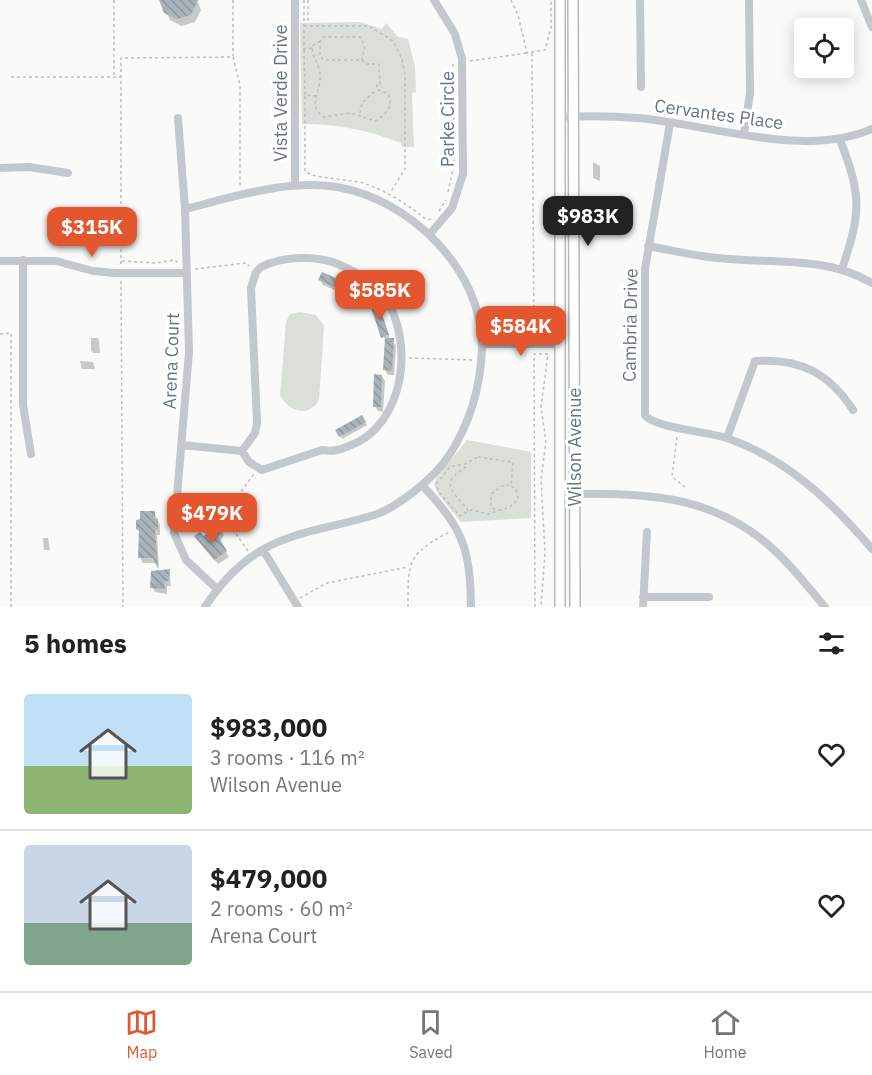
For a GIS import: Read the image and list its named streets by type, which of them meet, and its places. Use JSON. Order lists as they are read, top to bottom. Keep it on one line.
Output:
{"streets":{"main road":["Wilson Avenue"],"street":["Vista Verde Drive","Cervantes Place","Parke Circle","Cambria Drive","Arena Court"]},"crossings":[["Cervantes Place","Cambria Drive"],["Cervantes Place","Wilson Avenue"]],"page":{"price":["$983K","$315K","$585K","$584K","$479K"],"heading":"5 homes","list":[{"name":"$983,000","note":"3 rooms · 116 m² · Wilson Avenue"},{"name":"$479,000","note":"2 rooms · 60 m² · Arena Court"}],"tabs":["Map","Saved","Home"]}}
